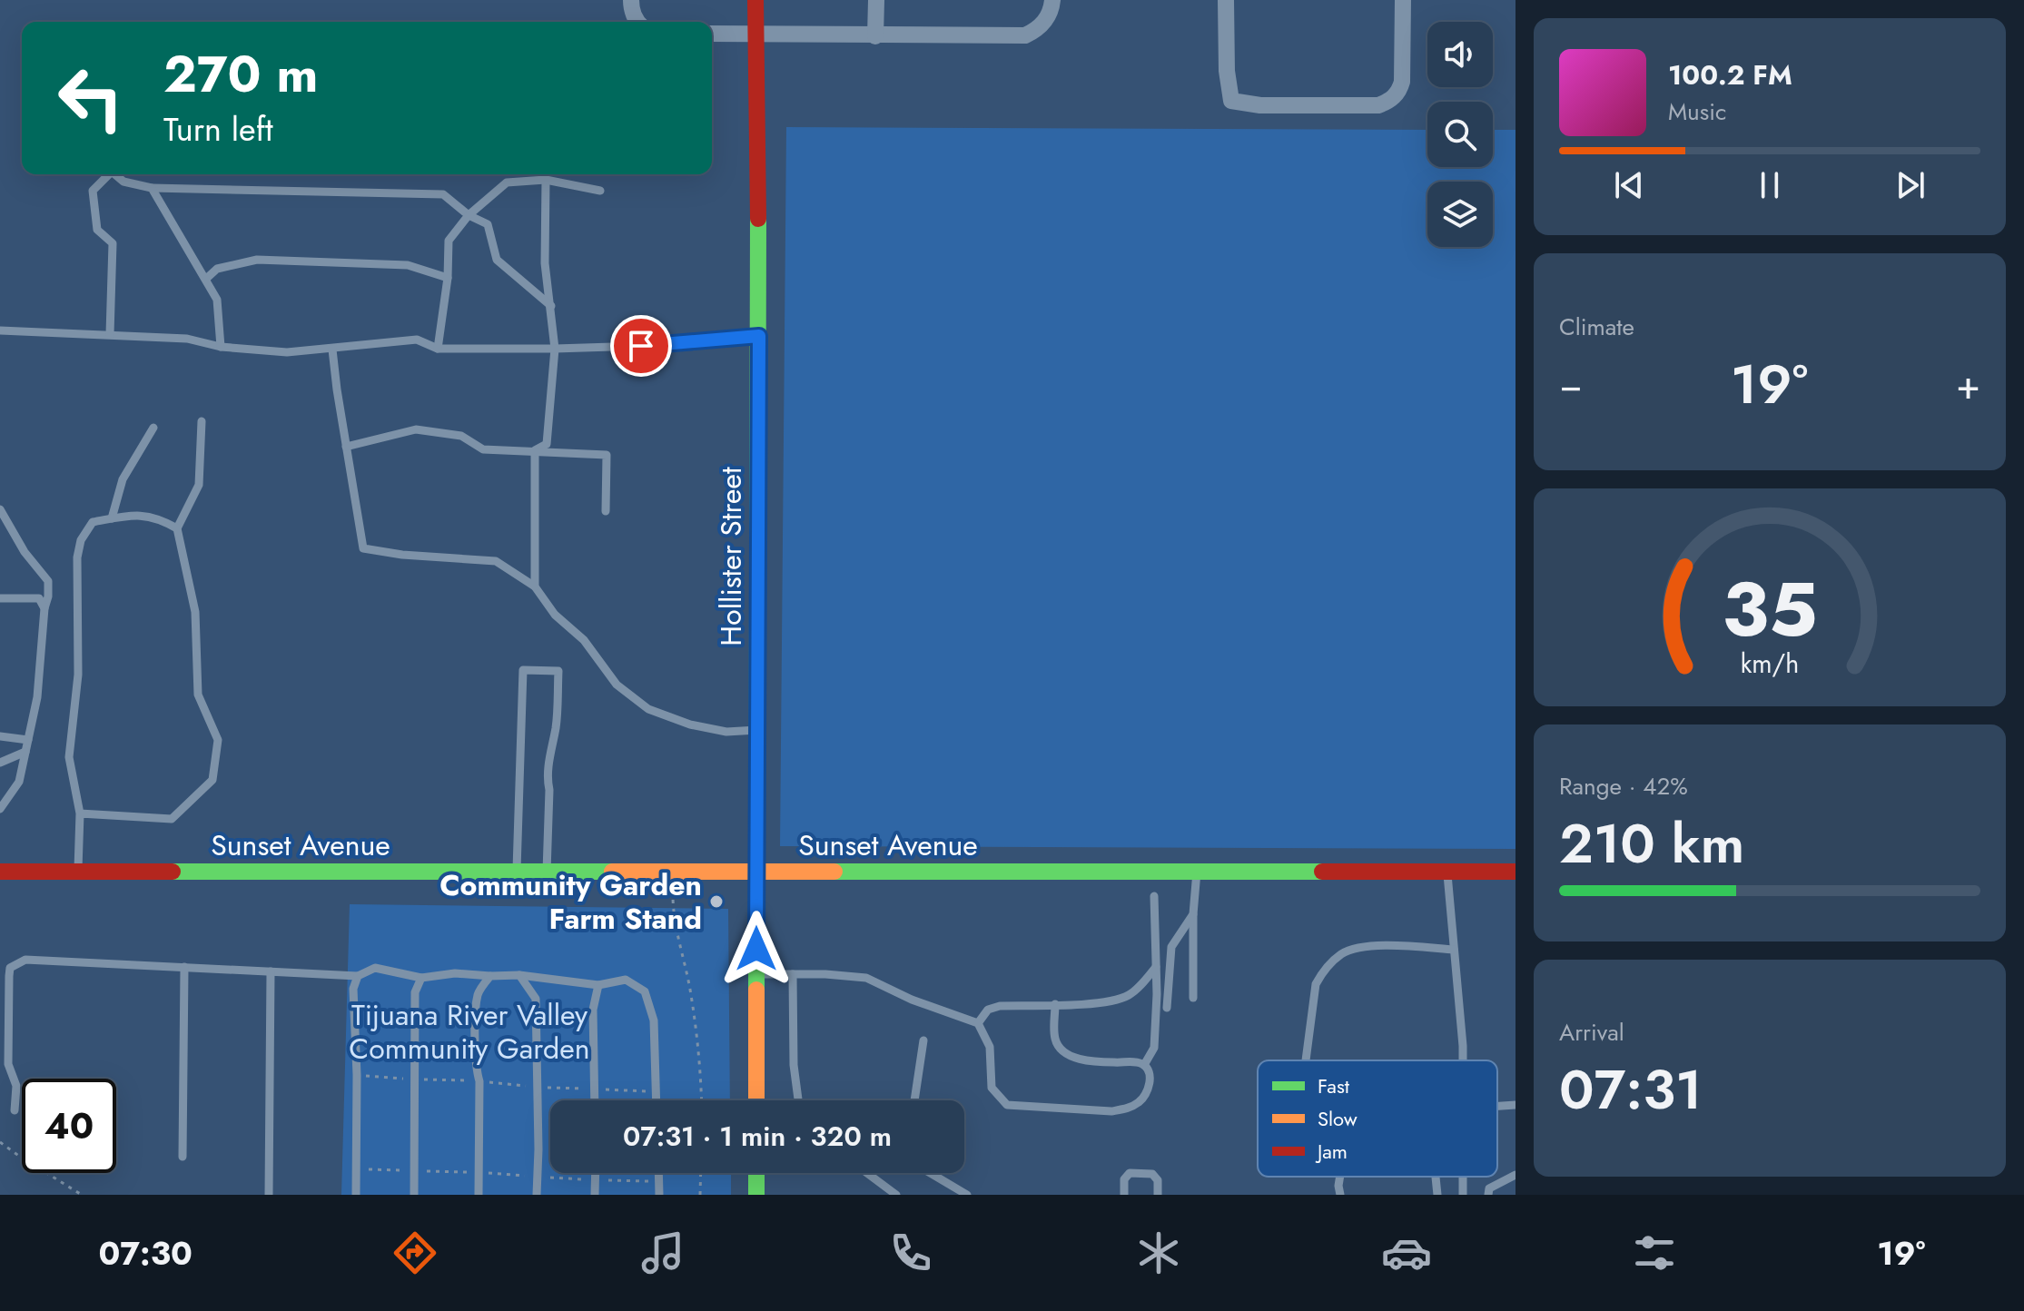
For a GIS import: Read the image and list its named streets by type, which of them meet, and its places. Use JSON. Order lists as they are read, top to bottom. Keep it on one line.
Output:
{"streets":{"street":["Hollister Street","Sunset Avenue"]},"crossings":[["Hollister Street","Sunset Avenue"]],"parks":["Tijuana River Valley Community Garden"],"places":["Community Garden Farm Stand"],"legend":["Fast","Slow","Jam"],"page":{"turn":["270 m","Turn left"],"song":["100.2 FM","Music"],"tile":["Climate",["Range · 42%","210 km"],["Arrival","07:31"]],"heat":["−","19°","+"],"limit":"40","trip":"07:31 · 1 min · 320 m","tabs":["07:30","19°"],"gauge":["35","km/h"]}}
